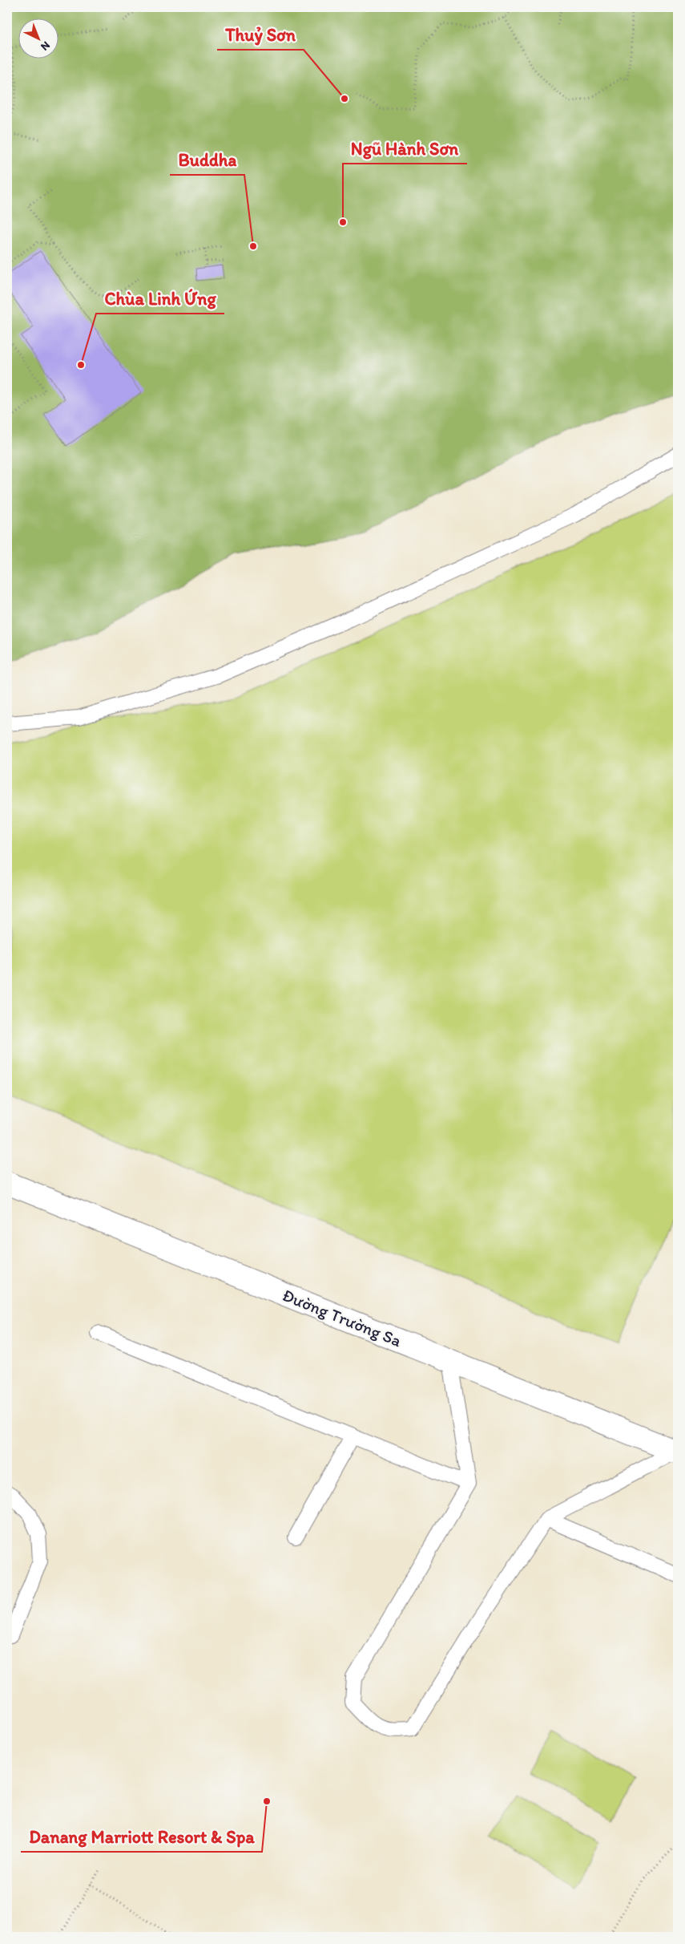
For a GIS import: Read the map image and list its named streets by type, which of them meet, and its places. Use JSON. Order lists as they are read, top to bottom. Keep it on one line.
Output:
{"streets":{"main road":["Đường Trường Sa"]},"places":["Thuỷ Sơn","Ngũ Hành Sơn","Buddha","Chùa Linh Ứng","Danang Marriott Resort & Spa"],"north":"bottom right"}
